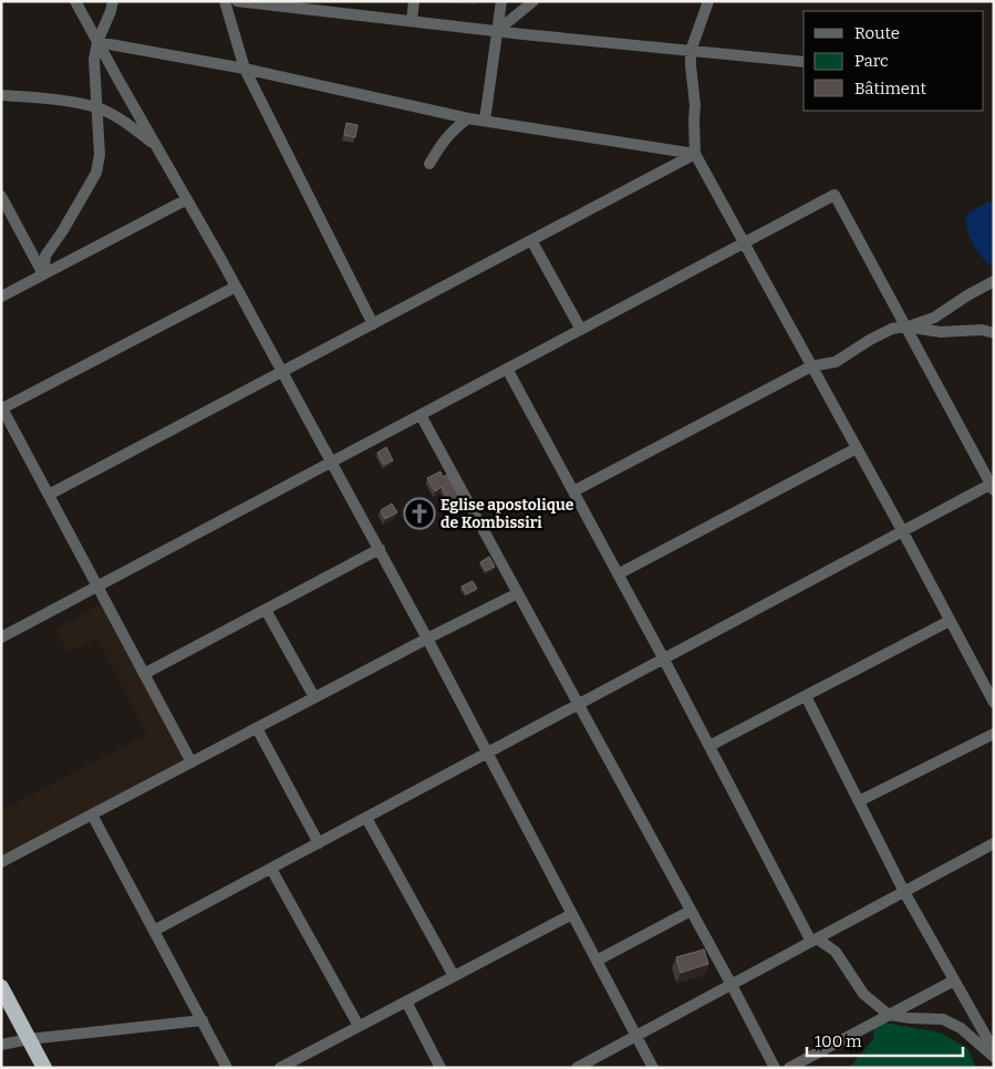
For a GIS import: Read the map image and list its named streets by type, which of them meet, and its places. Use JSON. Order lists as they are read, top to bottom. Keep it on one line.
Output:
{"places":{"church":["Eglise apostolique de Kombissiri"]},"legend":["Route","Parc","Bâtiment"],"scale_bar":"100 m"}
